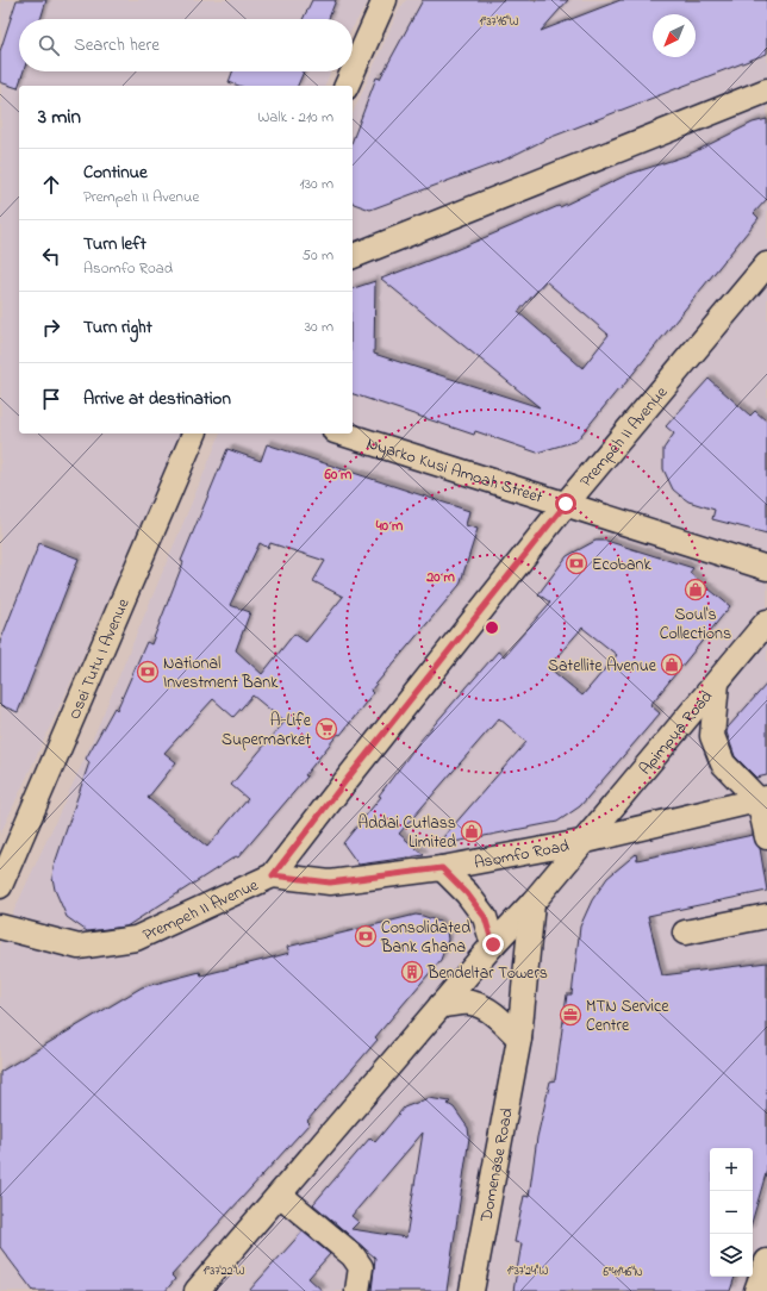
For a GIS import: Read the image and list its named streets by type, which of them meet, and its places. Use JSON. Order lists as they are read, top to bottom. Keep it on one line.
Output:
{"streets":{"street":["Prempeh II Avenue","Nyarko Kusi Amoah Street","Osei Tutu I Avenue","Apimpua Road","Asomfo Road","Domenase Road"]},"crossings":[["Prempeh II Avenue","Nyarko Kusi Amoah Street"],["Prempeh II Avenue","Asomfo Road"],["Apimpua Road","Asomfo Road"],["Apimpua Road","Domenase Road"]],"places":{"bank":["Ecobank","National Investment Bank","Consolidated Bank Ghana"],"shop":["Soul's Collections","Satellite Avenue","Addai Cutlass Limited"],"supermarket":["A-Life Supermarket"],"building":["Bendeltar Towers"],"office":["MTN Service Centre"]},"north":"bottom left","page":{"search":"Search here","heading":["3 min","Walk · 210 m"],"list":[["Continue","Prempeh II Avenue","130 m"],["Turn left","Asomfo Road","50 m"],["Turn right","30 m"],"Arrive at destination"],"map_buttons":["+","−"]},"coordinates":["1°37'16\"W","1°37'22\"W","1°37'24\"W","6°41'46\"N"],"rings":["60 m","40 m","20 m"]}
